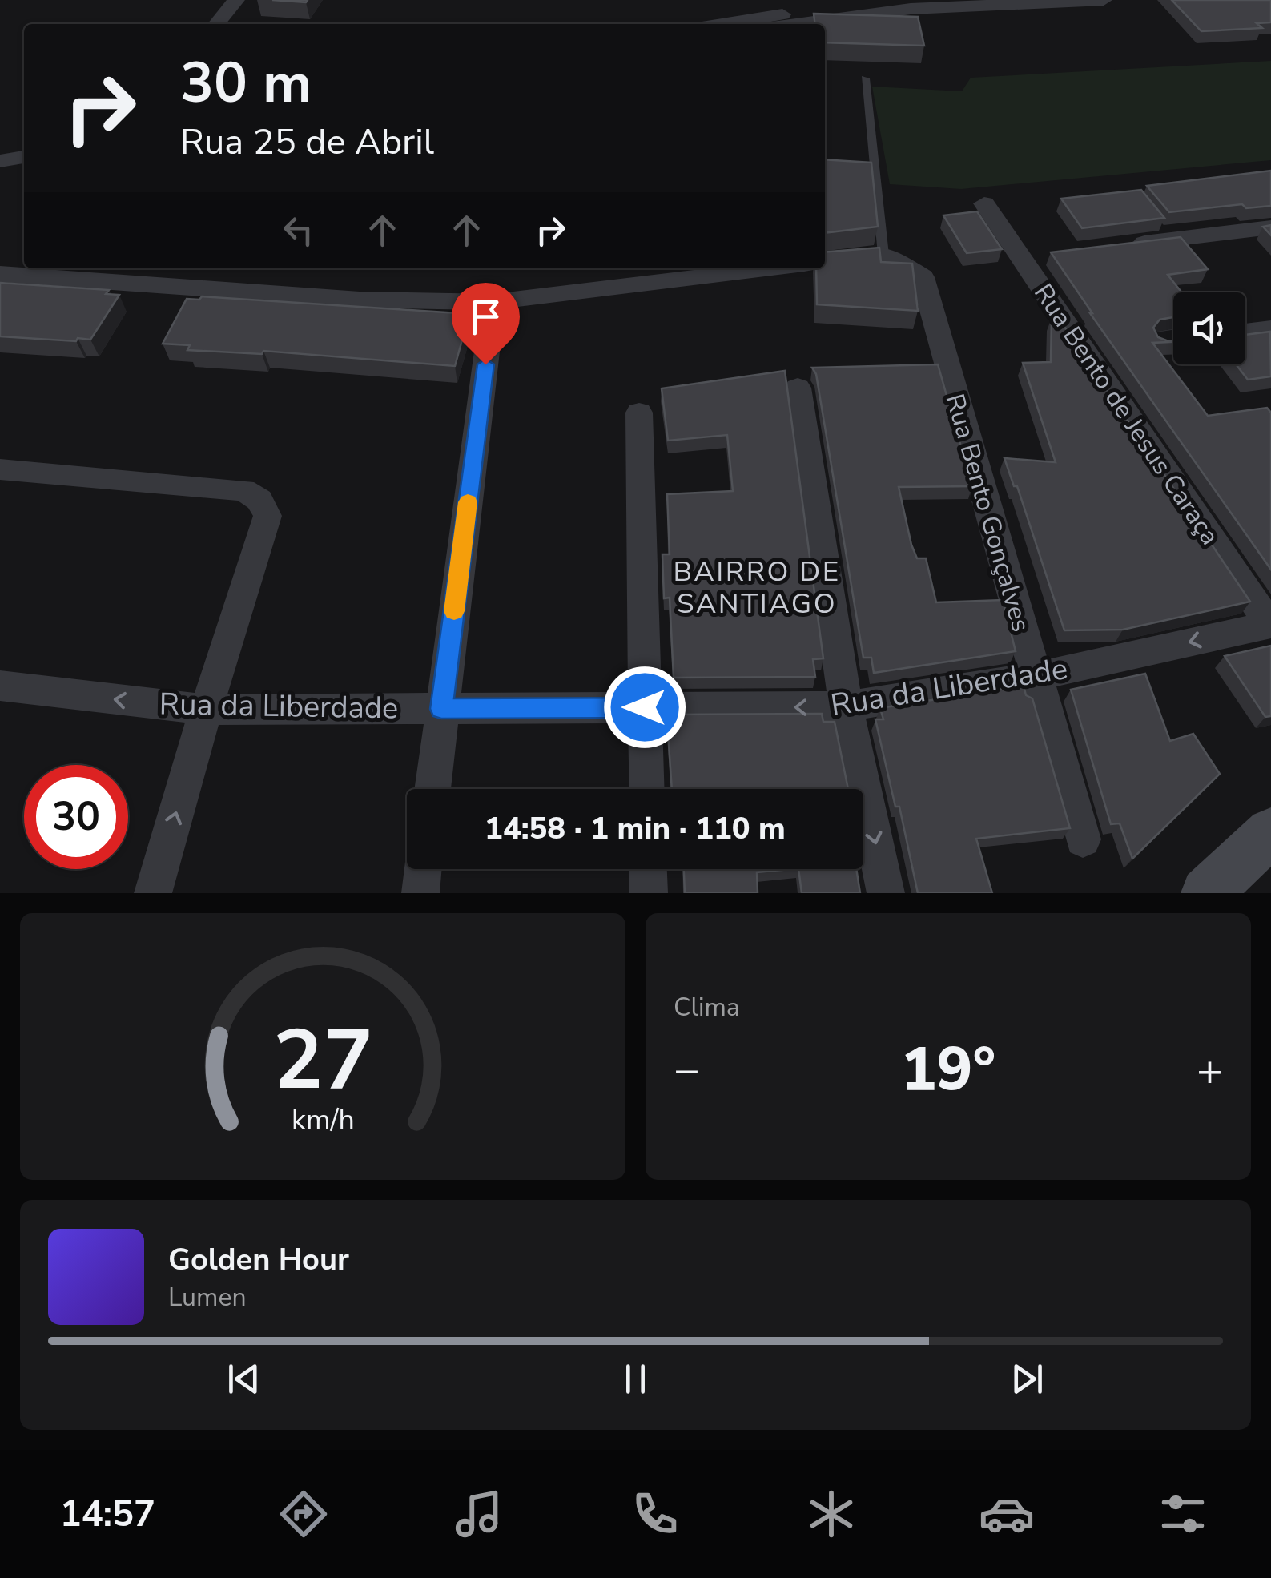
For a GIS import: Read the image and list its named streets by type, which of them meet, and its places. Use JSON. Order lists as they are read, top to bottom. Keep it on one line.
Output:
{"streets":{"street":["Rua Bento de Jesus Caraça","Rua Bento Gonçalves","Rua da Liberdade"]},"crossings":[["Rua Bento de Jesus Caraça","Rua da Liberdade"],["Rua Bento Gonçalves","Rua da Liberdade"]],"one_way":["Rua da Liberdade"],"districts":["BAIRRO DE SANTIAGO"],"page":{"turn":["30 m","Rua 25 de Abril"],"limit":"30","trip":"14:58 · 1 min · 110 m","tile":"Clima","heat":["−","19°","+"],"song":["Golden Hour","Lumen"],"tabs":"14:57","gauge":["27","km/h"]}}
